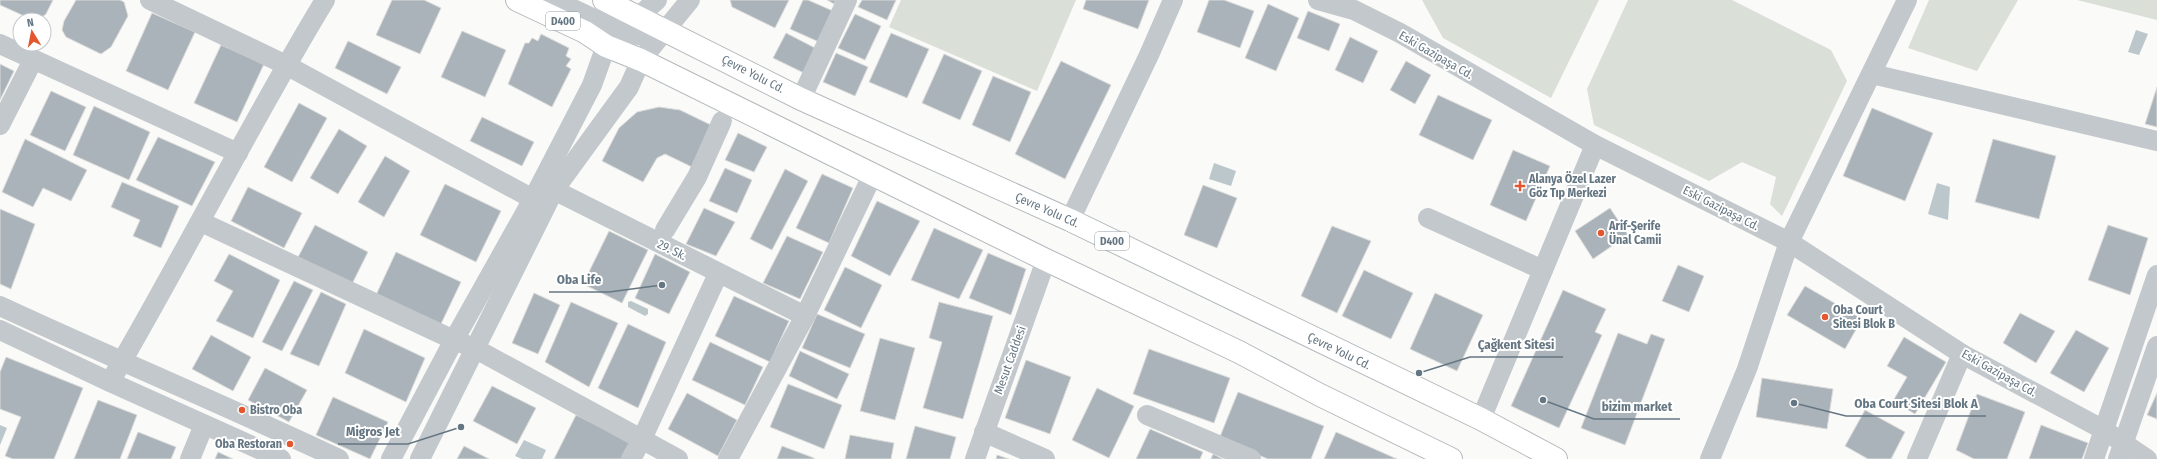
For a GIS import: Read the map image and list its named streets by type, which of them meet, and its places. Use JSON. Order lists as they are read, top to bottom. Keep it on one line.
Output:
{"streets":{"highway":["D400","Çevre Yolu Cd."],"street":["Eski Gazipaşa Cd.","29. Sk.","Mesut Caddesi"]},"crossings":[["D400","Çevre Yolu Cd."],["D400","Mesut Caddesi"]],"places":{"health":["Alanya Özel Lazer Göz Tıp Merkezi"],"other":["Arif-Şerife Ünal Camii","Oba Life","Oba Court Sitesi Blok B","Çağkent Sitesi","bizim market","Oba Court Sitesi Blok A","Bistro Oba","Migros Jet","Oba Restoran"]},"north":"top"}
